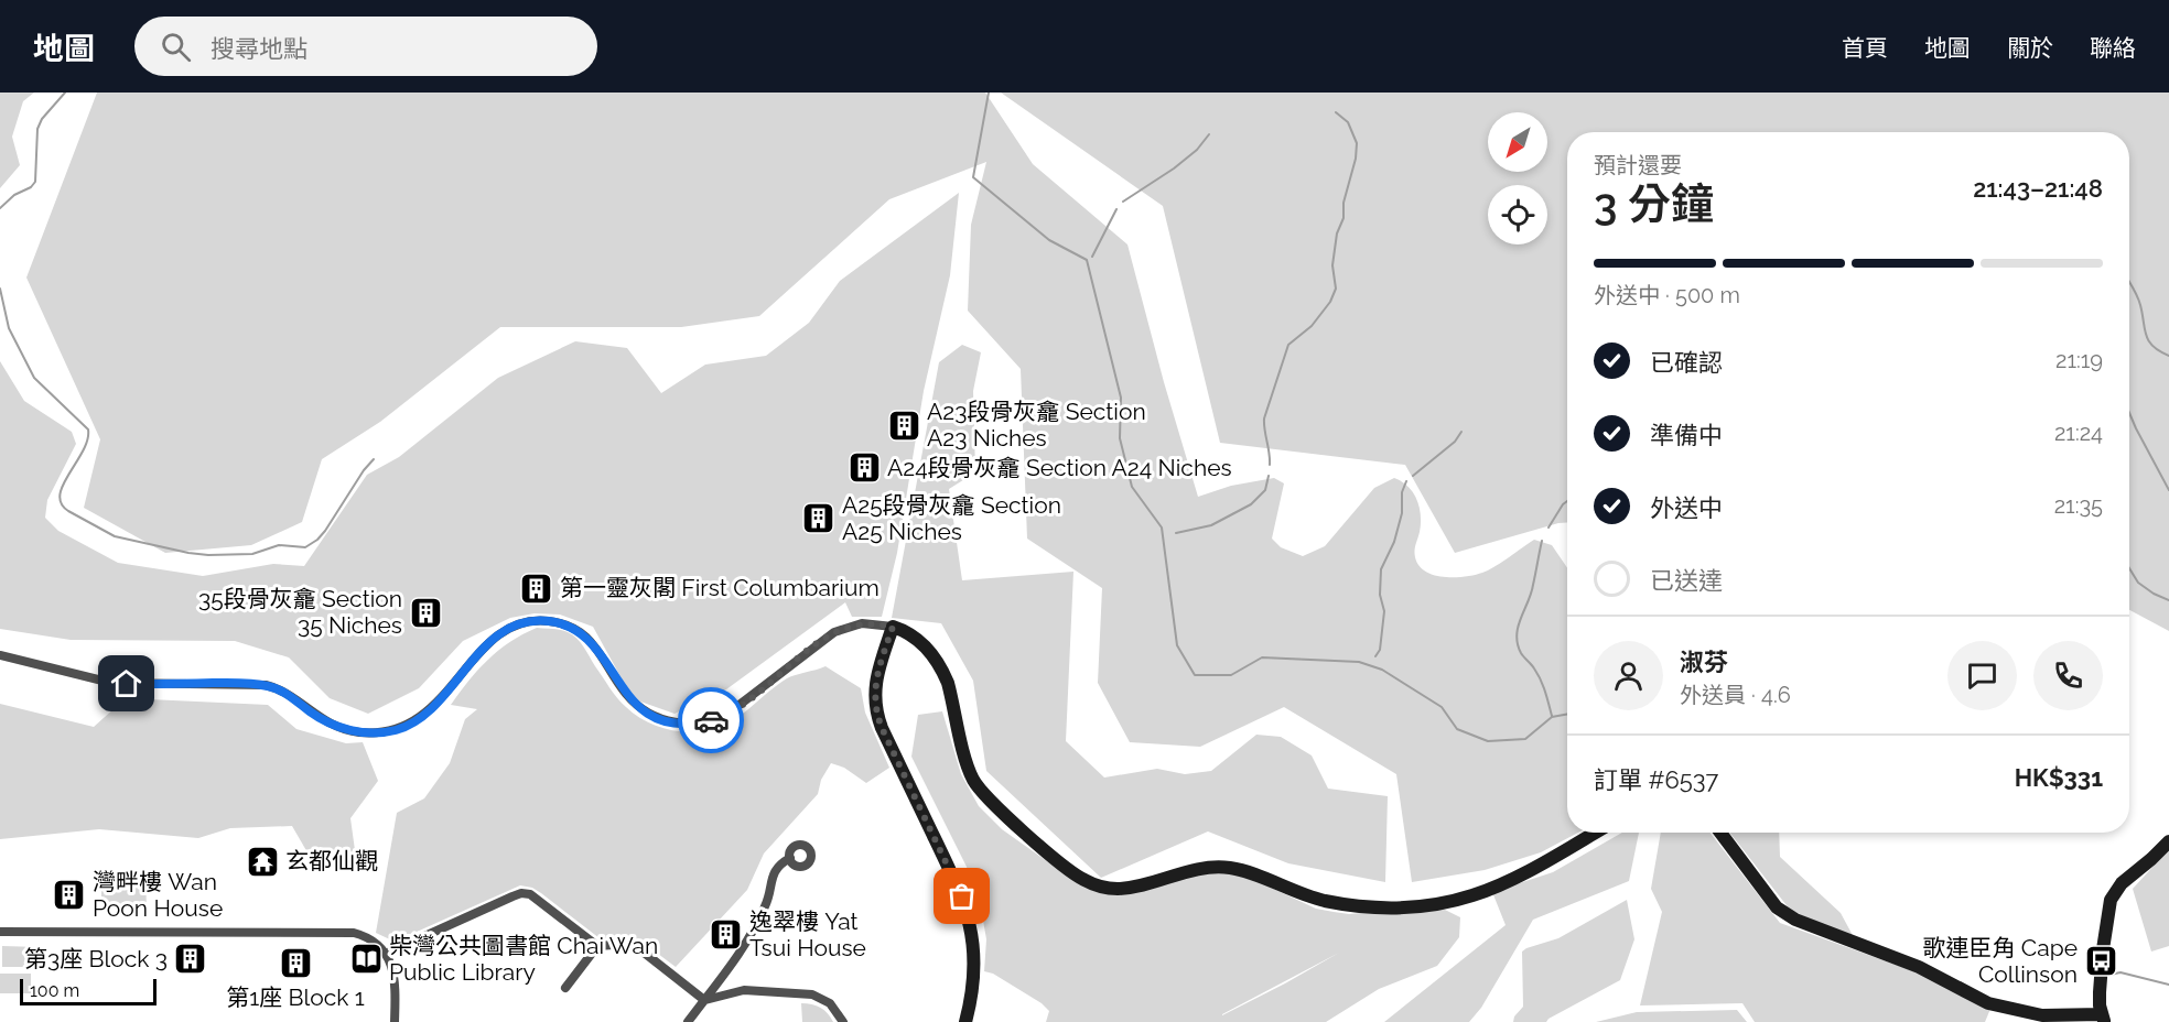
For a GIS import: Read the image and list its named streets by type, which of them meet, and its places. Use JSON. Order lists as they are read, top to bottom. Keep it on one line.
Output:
{"places":{"building":["A23段骨灰龕 Section A23 Niches","A24段骨灰龕 Section A24 Niches","A25段骨灰龕 Section A25 Niches","第一靈灰閣 First Columbarium","35段骨灰龕 Section 35 Niches","灣畔樓 Wan Poon House","逸翠樓 Yat Tsui House","第3座 Block 3","第1座 Block 1"],"temple":["玄都仙觀"],"library":["柴灣公共圖書館 Chai Wan Public Library"],"bus stop":["歌連臣角 Cape Collinson"]},"scale_bar":"100 m","north":"bottom left","page":{"header":"地圖","search":"搜尋地點","nav":["首頁","地圖","關於","聯絡"],"heading":["3 分鐘","預計還要","21:43–21:48"],"panel":["淑芬","外送員 · 4.6","訂單 #6537","HK$331"],"bar":"外送中 · 500 m","list":[["已確認","21:19"],["準備中","21:24"],["外送中","21:35"],"已送達"],"scale":"100 m"}}
